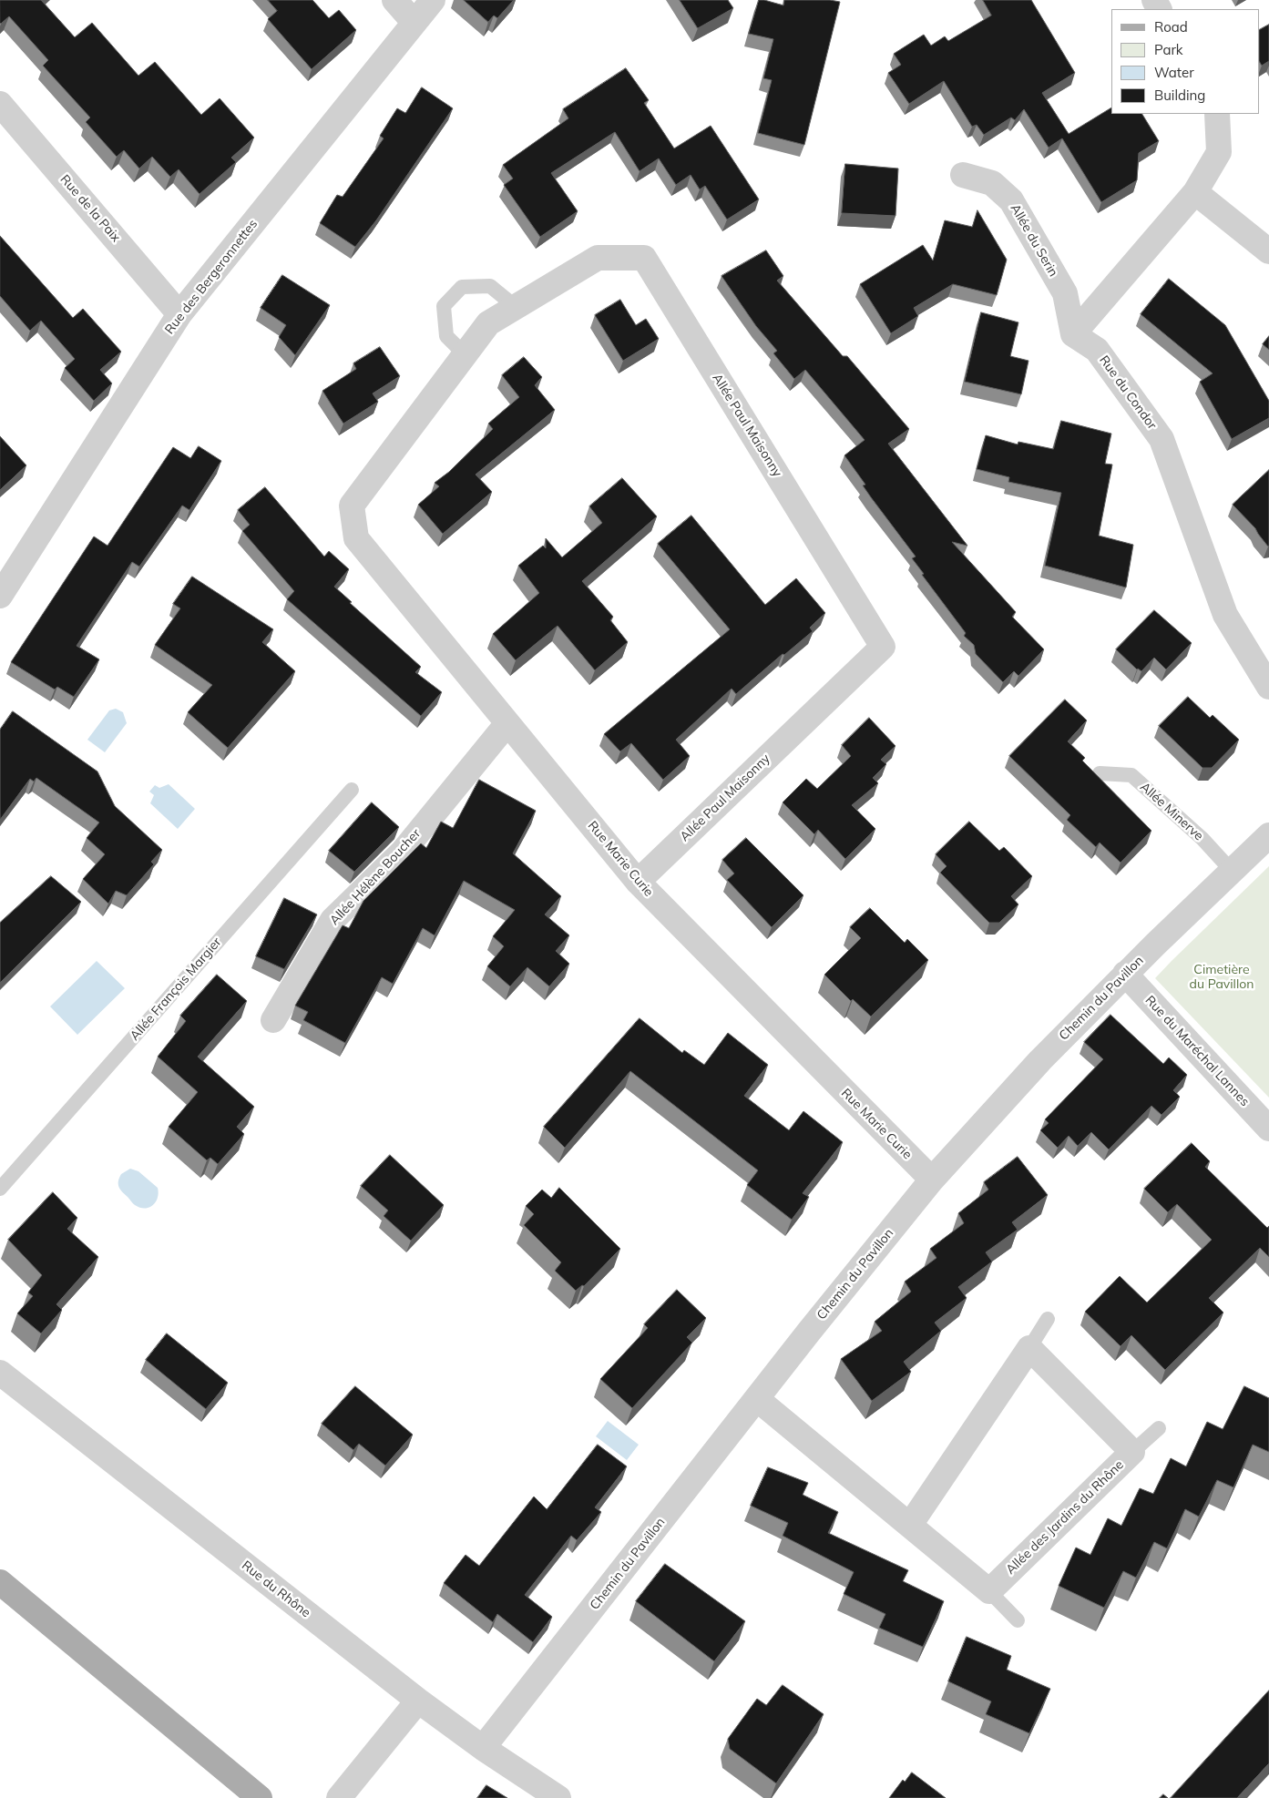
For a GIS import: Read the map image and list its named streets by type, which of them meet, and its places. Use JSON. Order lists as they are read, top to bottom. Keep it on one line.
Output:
{"streets":{"street":["Rue de la Paix","Allée du Serin","Rue des Bergeronnettes","Rue du Condor","Allée Paul Maisonny","Rue Marie Curie","Allée Hélène Boucher","Chemin du Pavillon","Rue du Maréchal Lannes","Allée des Jardins du Rhône","Rue du Rhône"],"lane":["Allée Minerve","Allée François Margier"]},"crossings":[["Rue de la Paix","Rue des Bergeronnettes"],["Allée du Serin","Rue du Condor"],["Allée Paul Maisonny","Rue Marie Curie"],["Allée Minerve","Chemin du Pavillon"],["Rue Marie Curie","Allée Hélène Boucher"],["Rue Marie Curie","Chemin du Pavillon"],["Chemin du Pavillon","Rue du Maréchal Lannes"],["Chemin du Pavillon","Rue du Rhône"]],"parks":["Cimetière du Pavillon"],"legend":["Road","Park","Water","Building"]}
